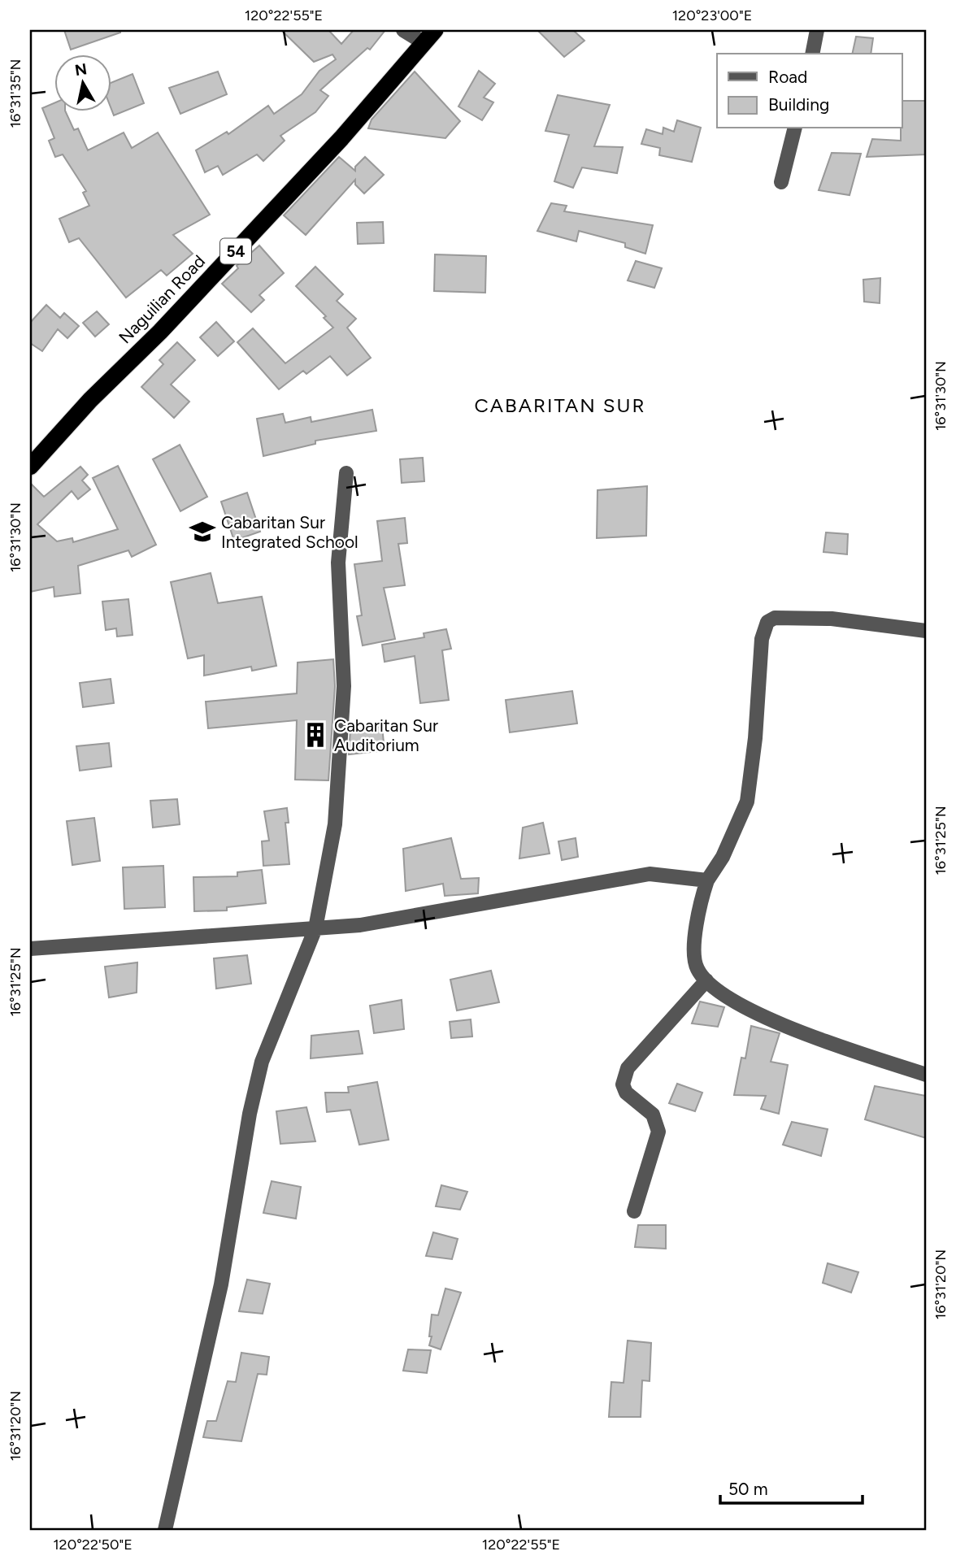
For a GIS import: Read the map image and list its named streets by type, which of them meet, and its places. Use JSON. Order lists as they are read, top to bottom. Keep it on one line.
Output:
{"streets":{"highway":["54","Naguilian Road"]},"districts":["CABARITAN SUR"],"places":{"school or university":["Cabaritan Sur Integrated School"],"building":["Cabaritan Sur Auditorium"]},"legend":["Road","Building"],"scale_bar":"50 m","north":"top","coordinates":["120°22'55\"E","120°23'00\"E","16°31'35\"N","16°31'30\"N","16°31'25\"N","16°31'20\"N","120°22'50\"E"]}
